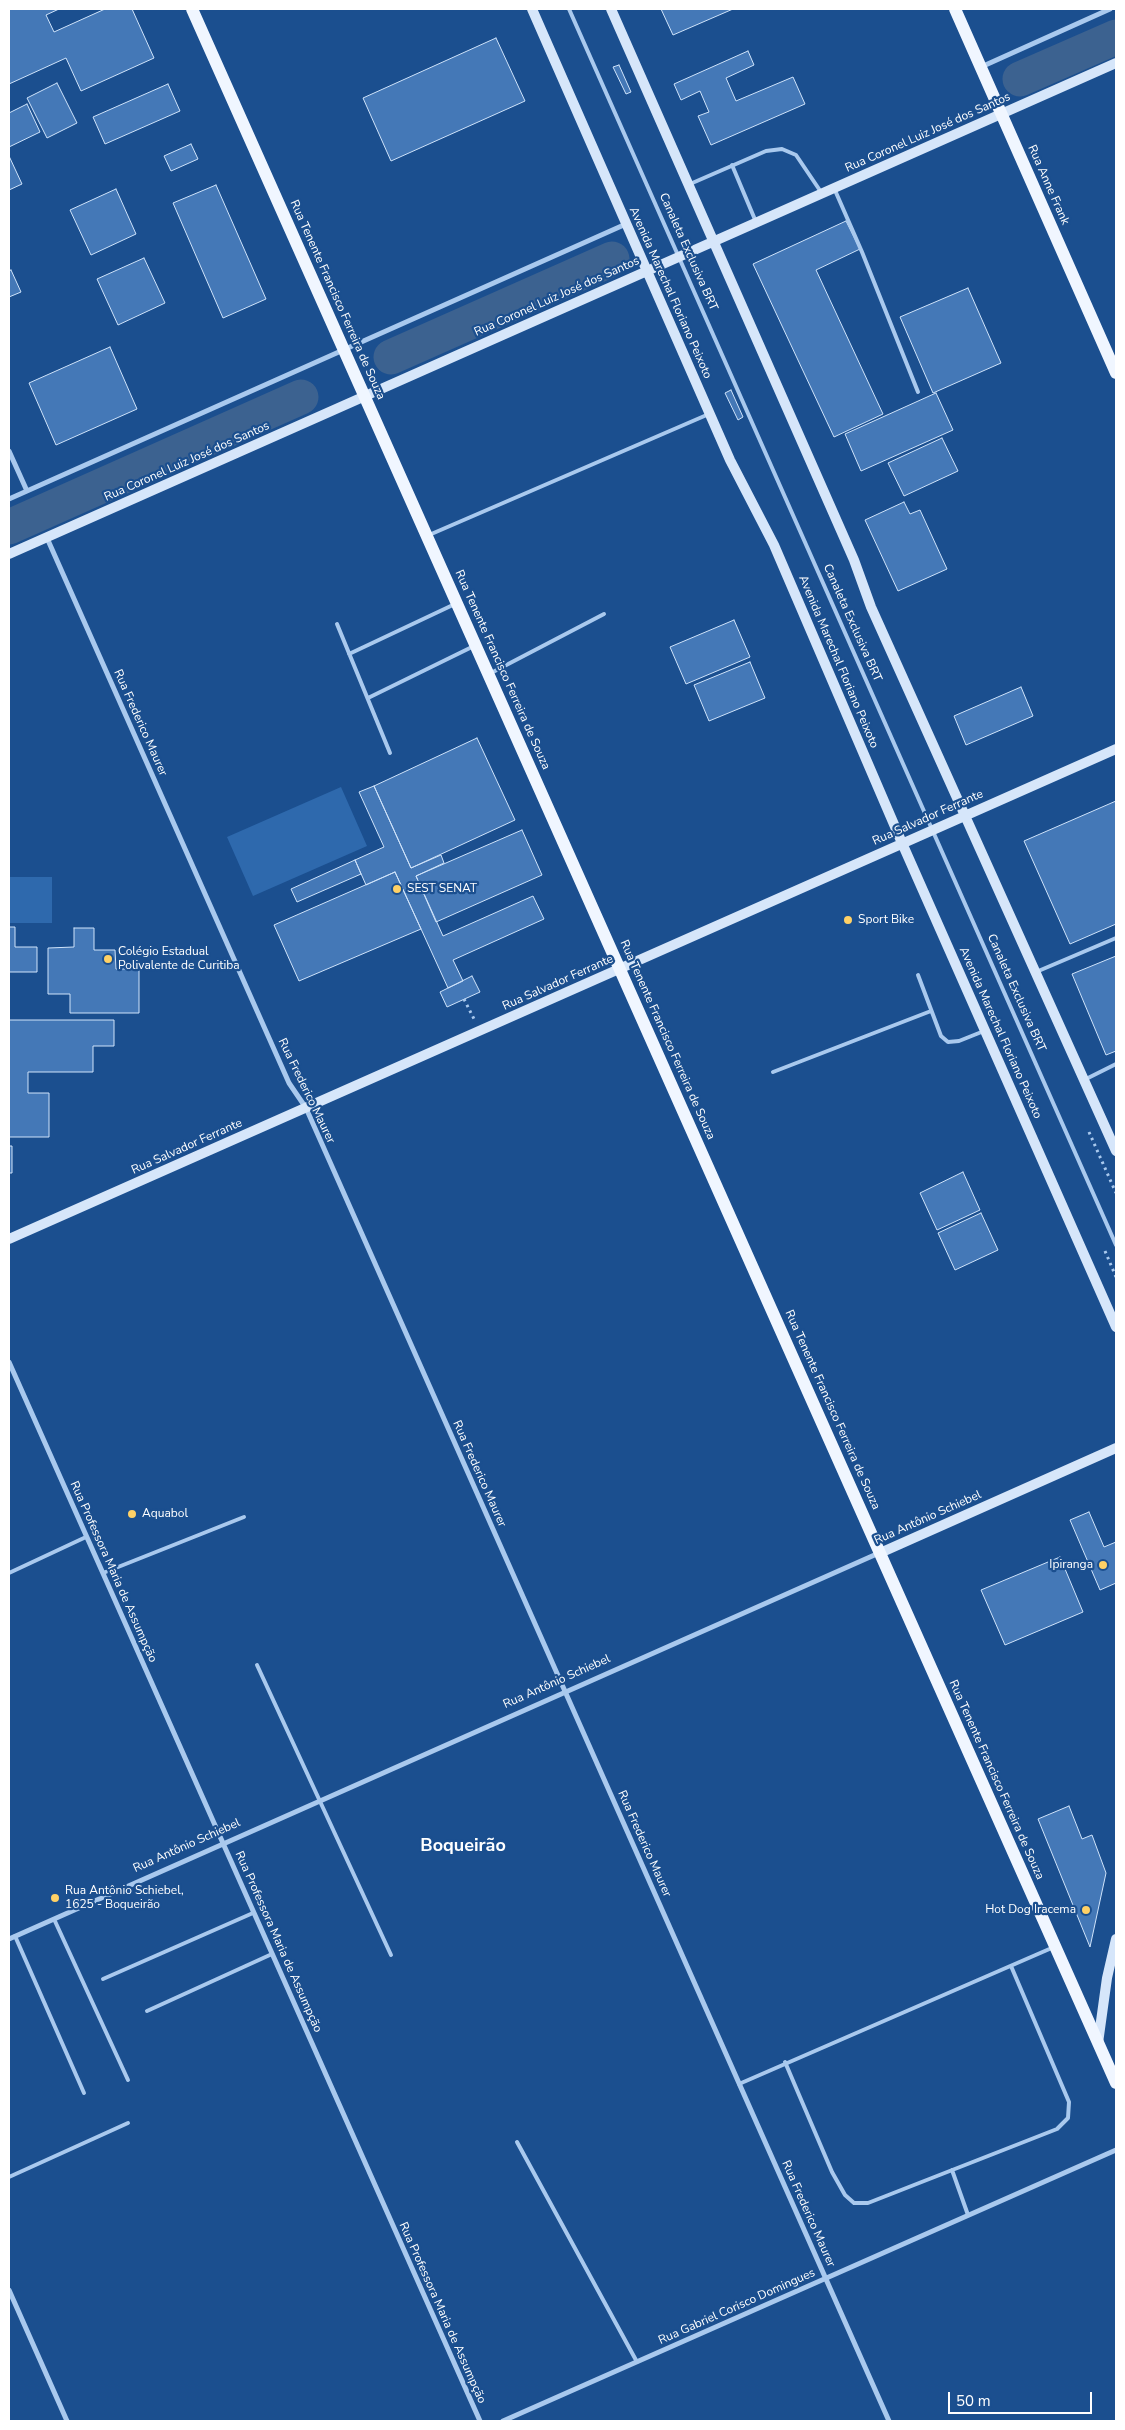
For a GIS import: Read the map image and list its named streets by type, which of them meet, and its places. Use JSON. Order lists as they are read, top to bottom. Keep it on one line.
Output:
{"streets":{"main road":["Rua Anne Frank","Rua Tenente Francisco Ferreira de Souza"],"street":["Rua Coronel Luiz José dos Santos","Avenida Marechal Floriano Peixoto","Rua Frederico Maurer","Rua Salvador Ferrante","Rua Antônio Schiebel","Rua Professora Maria de Assumpção","Rua Gabriel Corisco Domingues"],"lane":["Canaleta Exclusiva BRT"]},"crossings":[["Rua Coronel Luiz José dos Santos","Rua Anne Frank"],["Rua Coronel Luiz José dos Santos","Canaleta Exclusiva BRT"],["Rua Coronel Luiz José dos Santos","Avenida Marechal Floriano Peixoto"],["Rua Coronel Luiz José dos Santos","Rua Tenente Francisco Ferreira de Souza"],["Rua Coronel Luiz José dos Santos","Rua Frederico Maurer"],["Canaleta Exclusiva BRT","Rua Salvador Ferrante"],["Avenida Marechal Floriano Peixoto","Rua Salvador Ferrante"],["Rua Tenente Francisco Ferreira de Souza","Rua Salvador Ferrante"],["Rua Tenente Francisco Ferreira de Souza","Rua Antônio Schiebel"],["Rua Frederico Maurer","Rua Salvador Ferrante"],["Rua Frederico Maurer","Rua Antônio Schiebel"],["Rua Frederico Maurer","Rua Gabriel Corisco Domingues"],["Rua Antônio Schiebel","Rua Professora Maria de Assumpção"]],"districts":["Boqueirão"],"places":["SEST SENAT","Sport Bike","Colégio Estadual Polivalente de Curitiba","Aquabol","Ipiranga","Rua Antônio Schiebel, 1625 - Boqueirão","Hot Dog Iracema"],"scale_bar":"50 m"}
